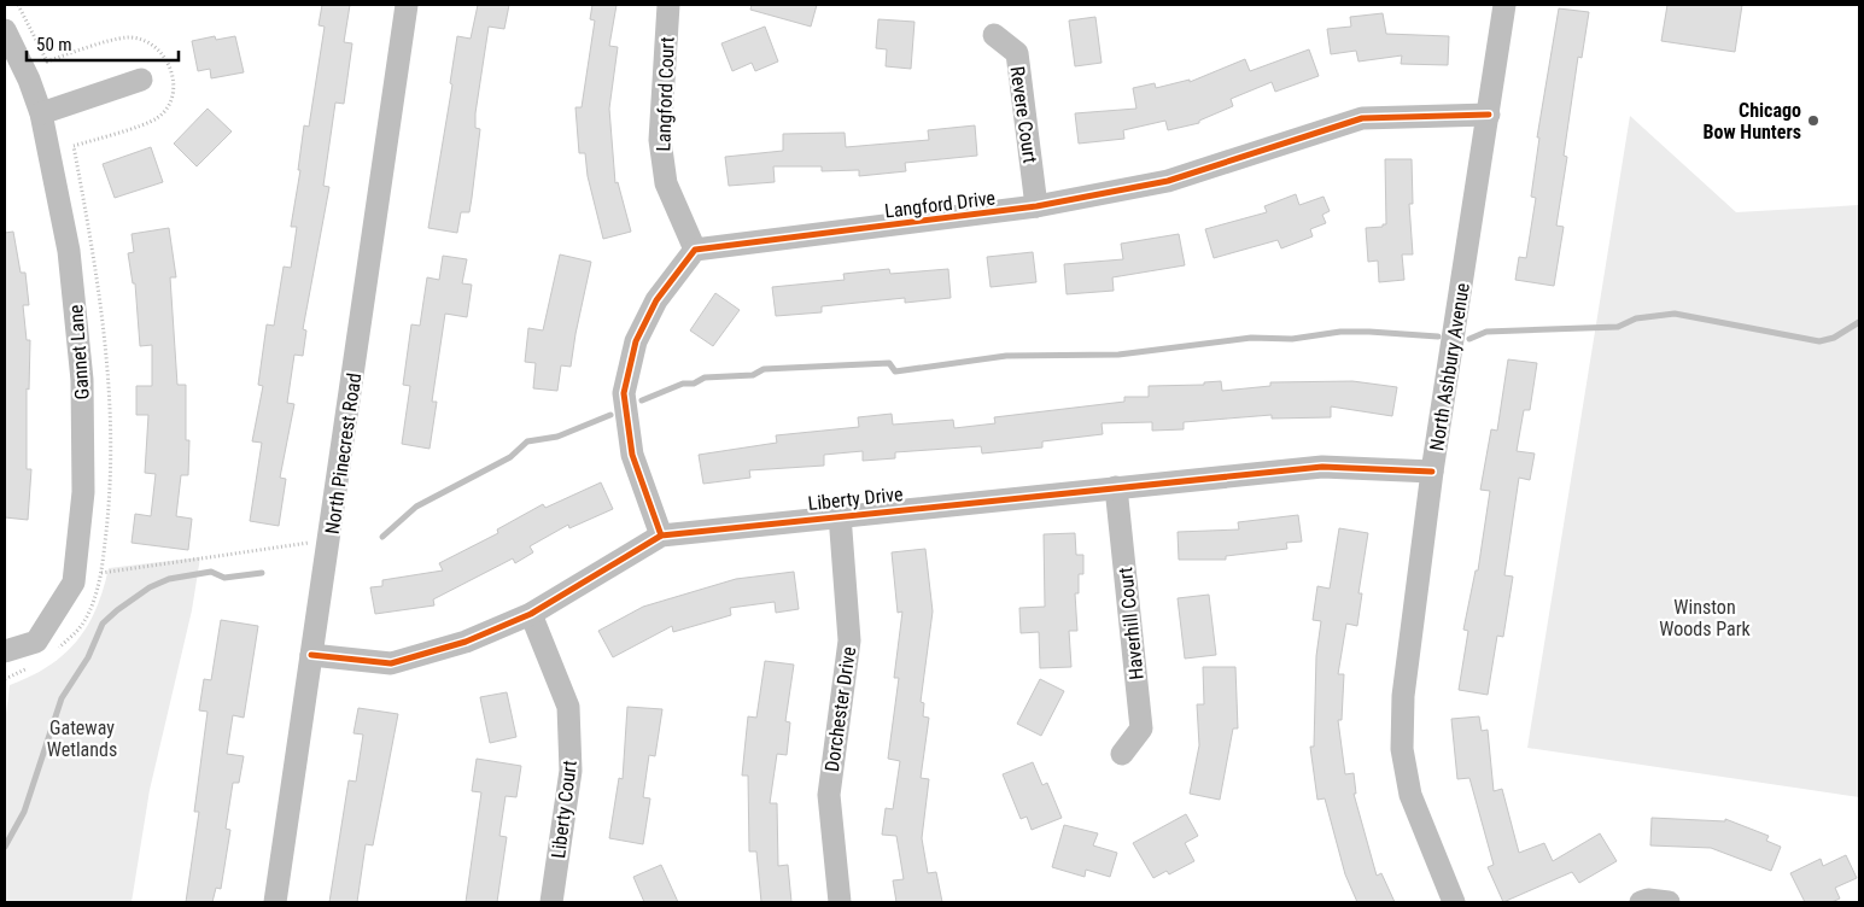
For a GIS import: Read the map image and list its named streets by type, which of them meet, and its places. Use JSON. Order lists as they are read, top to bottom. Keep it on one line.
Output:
{"streets":{"street":["Langford Court","Revere Court","Langford Drive","Gannet Lane","North Ashbury Avenue","North Pinecrest Road","Liberty Drive","Haverhill Court","Dorchester Drive","Liberty Court"]},"crossings":[["Langford Court","Langford Drive"],["Revere Court","Langford Drive"],["Langford Drive","North Ashbury Avenue"],["North Ashbury Avenue","Liberty Drive"],["North Pinecrest Road","Liberty Drive"],["Liberty Drive","Haverhill Court"],["Liberty Drive","Dorchester Drive"],["Liberty Drive","Liberty Court"]],"parks":["Winston Woods Park","Gateway Wetlands"],"places":["Chicago Bow Hunters"],"scale_bar":"50 m"}
